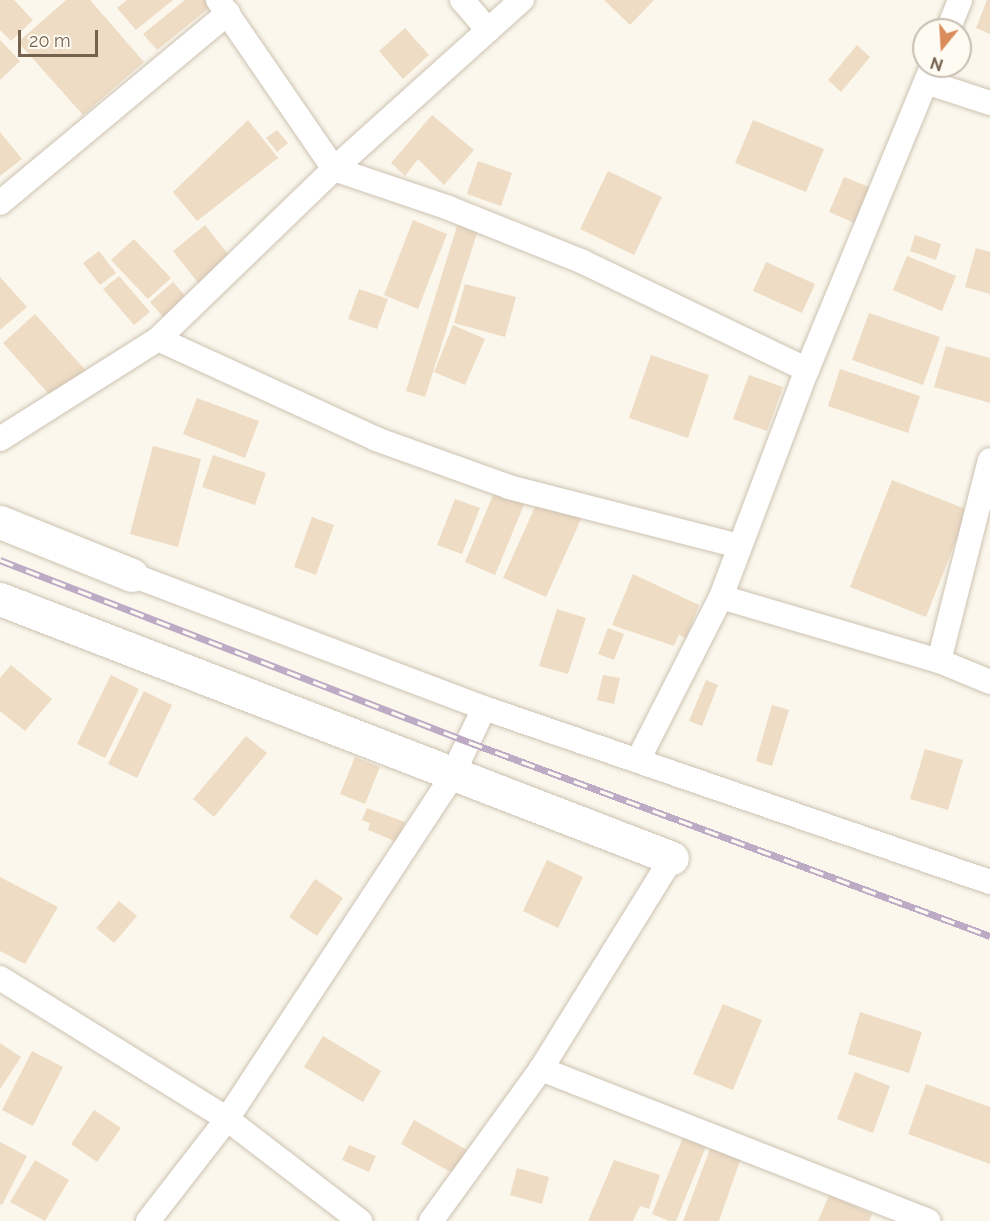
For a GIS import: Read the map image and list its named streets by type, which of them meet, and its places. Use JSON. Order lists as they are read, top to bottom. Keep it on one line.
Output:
{"scale_bar":"20 m","north":"bottom"}
